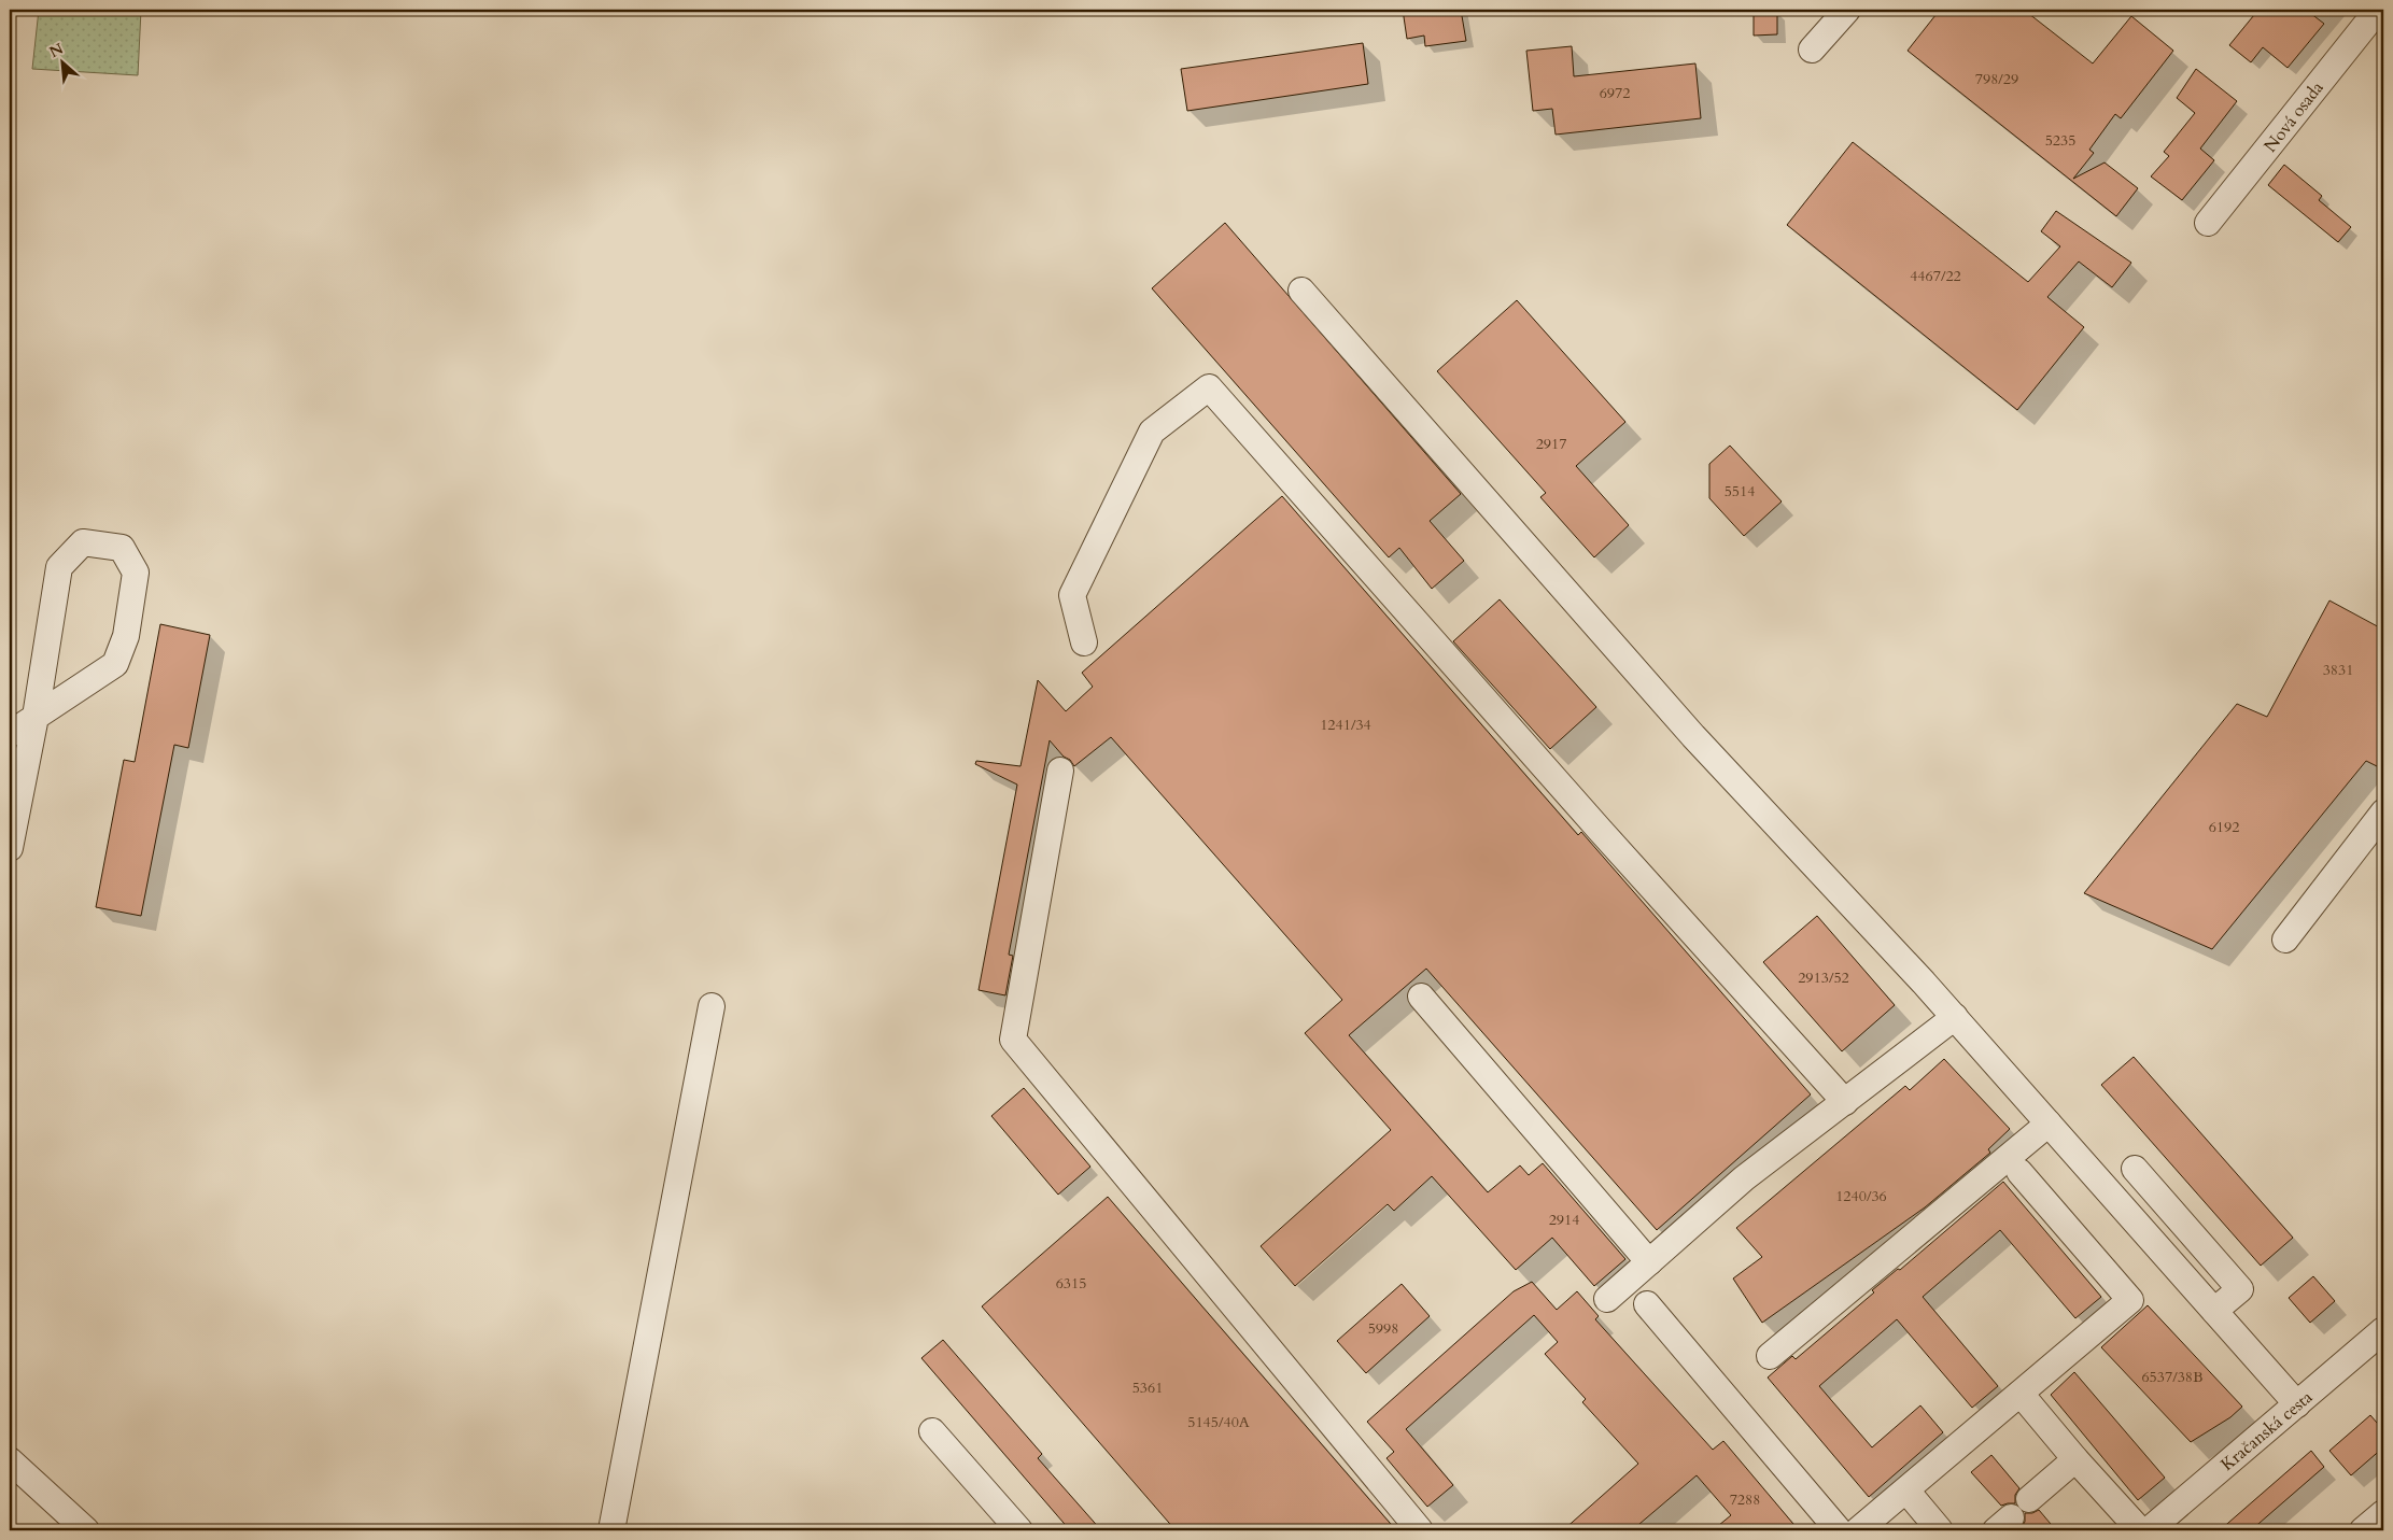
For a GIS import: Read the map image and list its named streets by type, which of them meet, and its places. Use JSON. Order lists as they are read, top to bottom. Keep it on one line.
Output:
{"streets":{"street":["Nová osada","Kračanská cesta"]},"house_numbers":["798/29","6972","5235","4467/22","2917","5514","3831","1241/34","6192","2913/52","1240/36","2914","6315","5998","6537/38B","5361","5145/40A","7288"],"north":"top left"}
